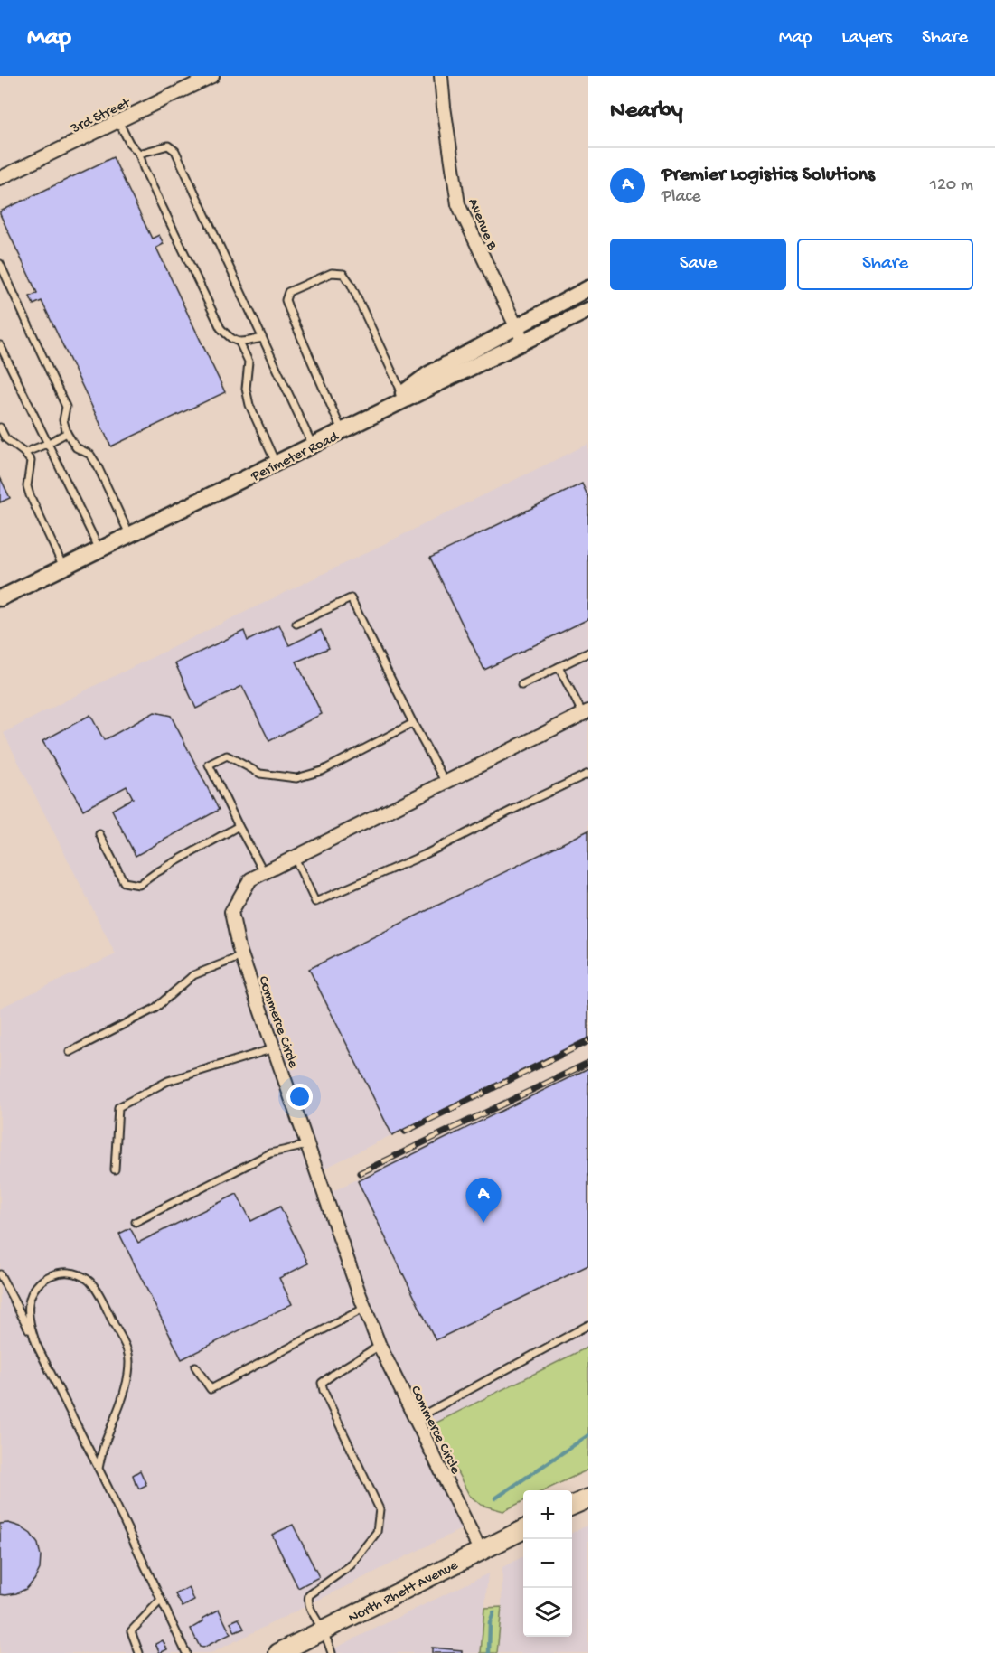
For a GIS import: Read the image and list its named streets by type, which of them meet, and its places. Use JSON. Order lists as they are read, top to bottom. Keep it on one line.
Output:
{"streets":{"main road":["North Rhett Avenue"],"street":["3rd Street","Avenue B","Perimeter Road","Commerce Circle"]},"crossings":[["Commerce Circle","North Rhett Avenue"]],"page":{"header":"Map","nav":["Map","Layers","Share"],"heading":"Nearby","list":[{"mark":"A","name":"Premier Logistics Solutions","note":"Place","value":"120 m"}],"buttons":["Save","Share"],"pins":"A","map_buttons":["+","−"]}}
